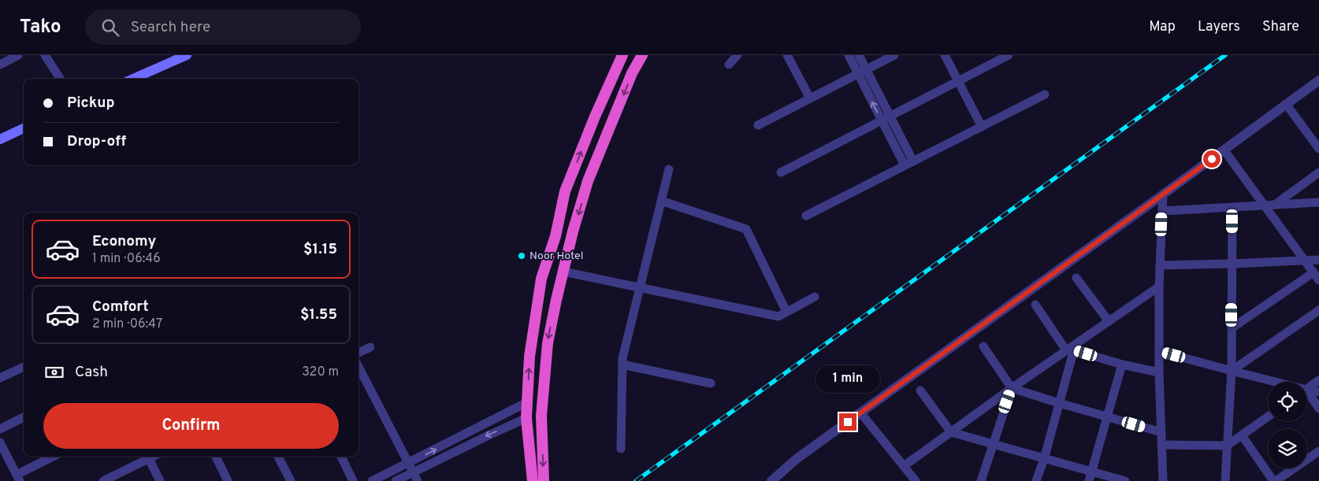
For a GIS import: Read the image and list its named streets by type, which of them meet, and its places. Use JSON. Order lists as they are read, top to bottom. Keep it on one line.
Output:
{"places":["Noor Hotel"],"page":{"header":"Tako","search":"Search here","nav":["Map","Layers","Share"],"banner":["Pickup","Drop-off"],"list":[{"name":"Economy","note":"1 min · 06:46","value":"$1.15"},{"name":"Comfort","note":"2 min · 06:47","value":"$1.55"}],"pay":["Cash","320 m"],"bubble":"1 min","buttons":"Confirm"}}
